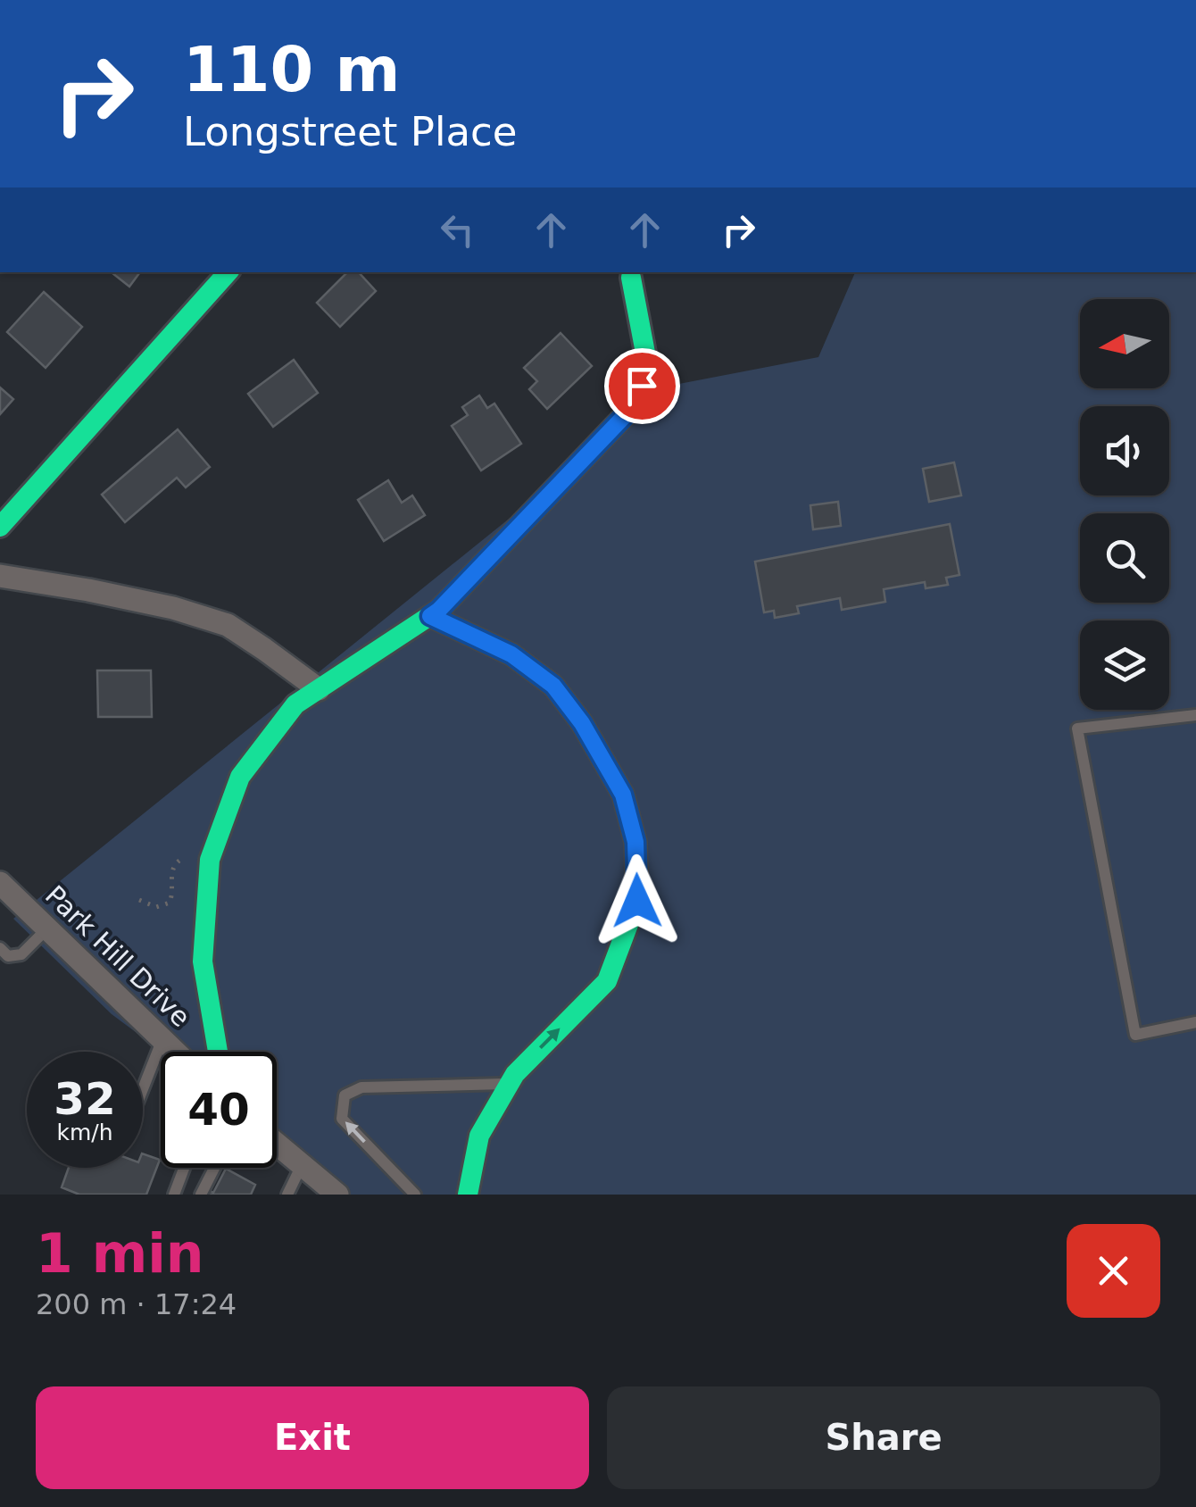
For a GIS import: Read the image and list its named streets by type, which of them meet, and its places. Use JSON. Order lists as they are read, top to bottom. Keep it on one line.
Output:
{"streets":{"street":["Park Hill Drive"]},"north":"left","page":{"turn":["110 m","Longstreet Place"],"speed":"32 km/h","limit":"40","heading":["1 min","200 m · 17:24"],"buttons":["Exit","Share"]}}
